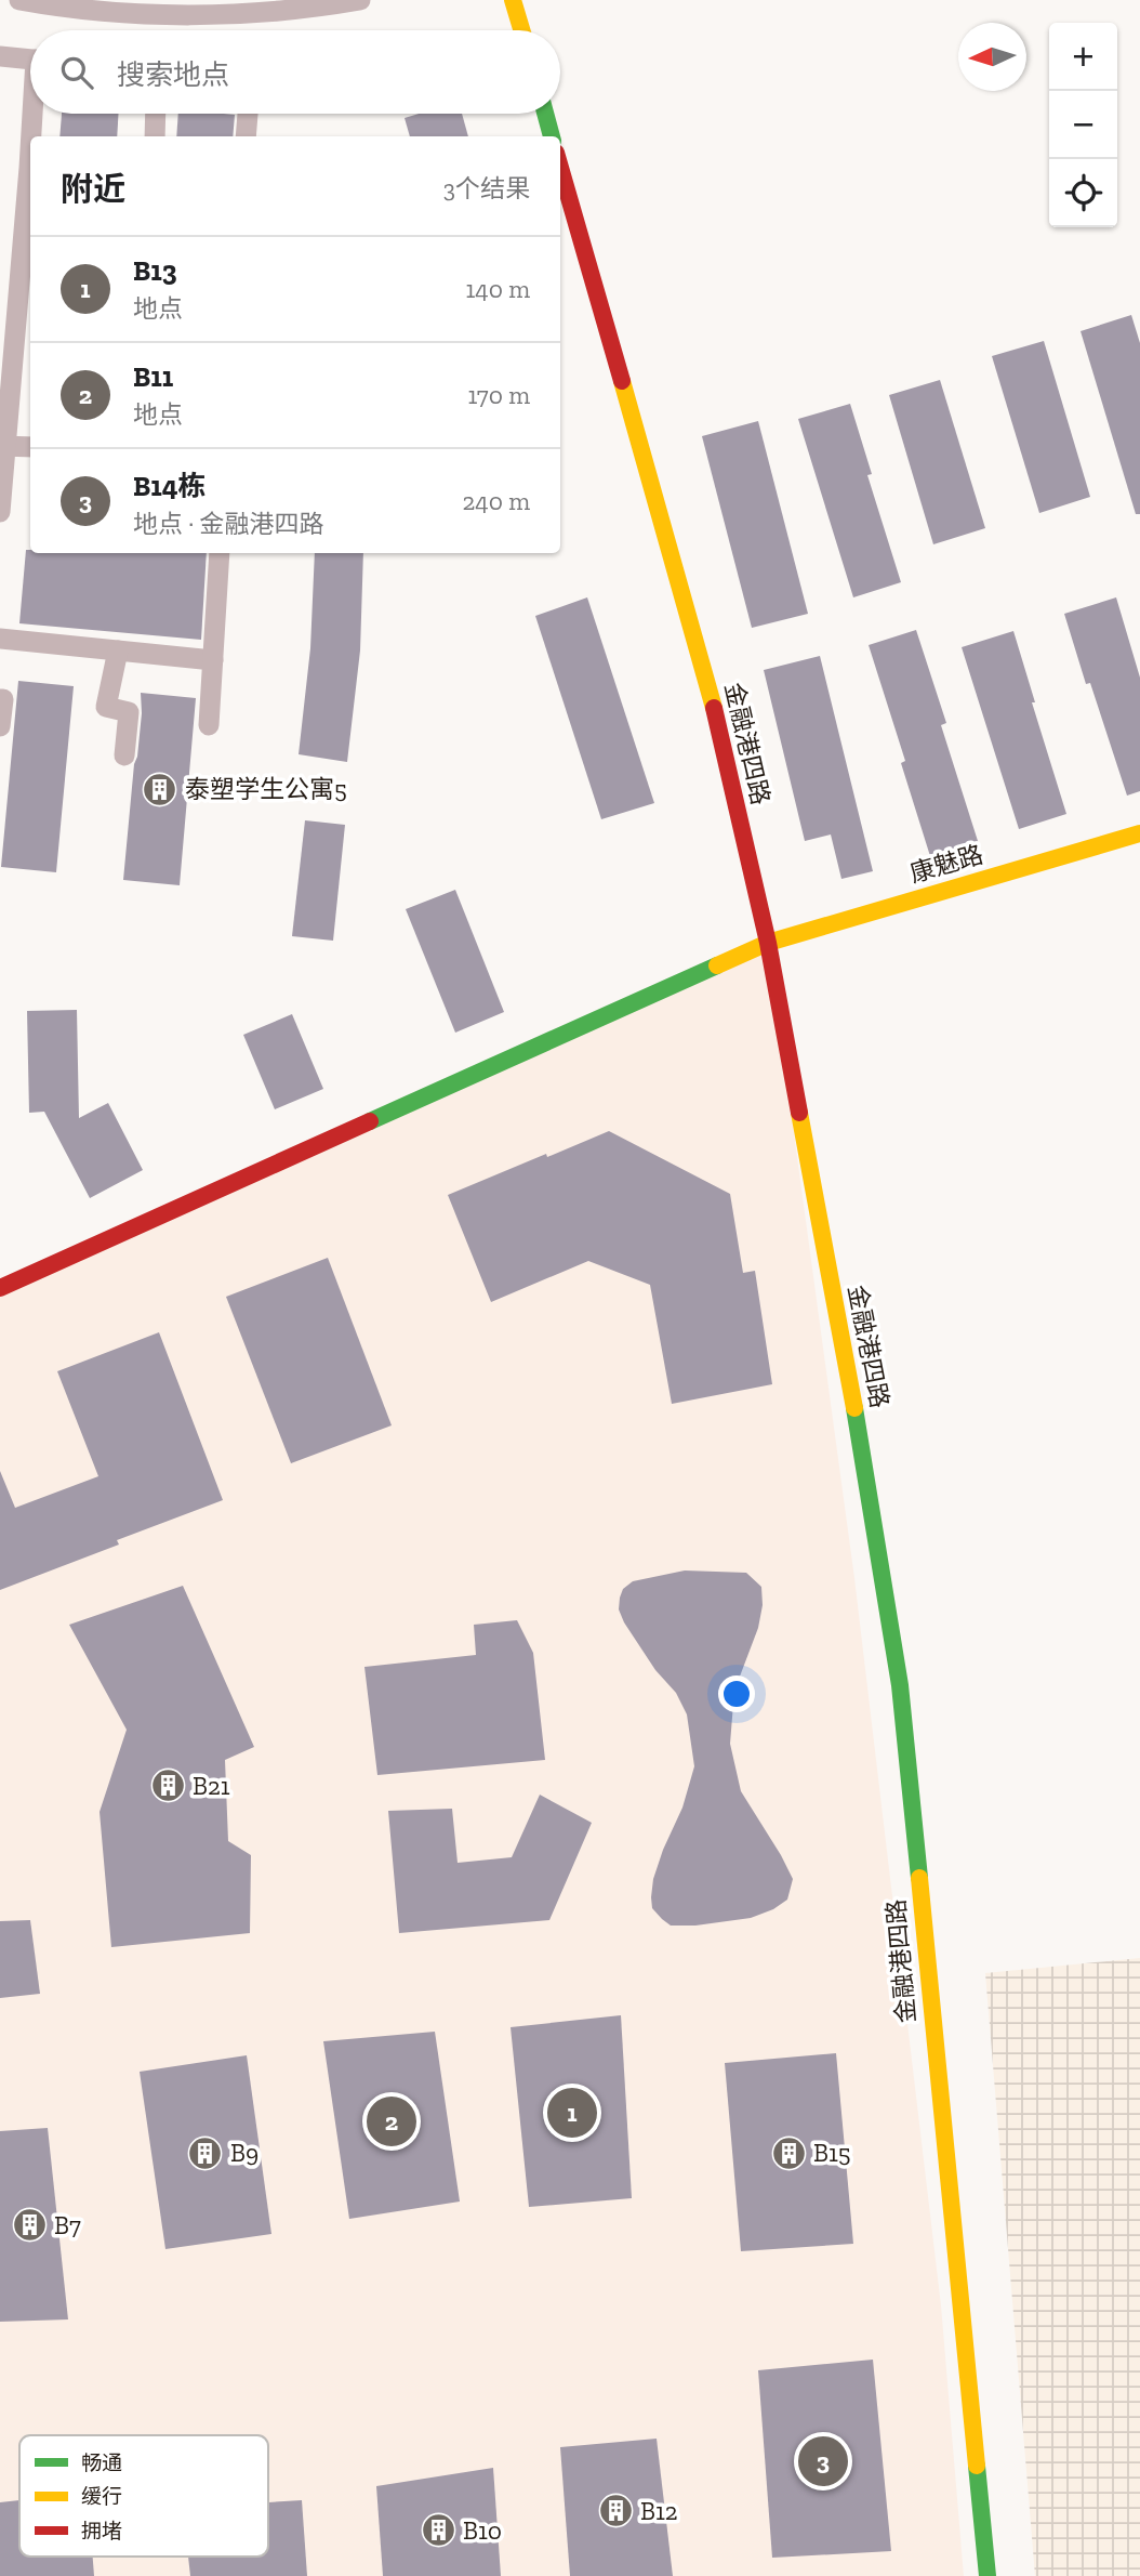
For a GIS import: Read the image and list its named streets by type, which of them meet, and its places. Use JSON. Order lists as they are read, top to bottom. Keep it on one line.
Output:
{"streets":{"street":["金融港四路","康魅路"]},"crossings":[["金融港四路","康魅路"]],"places":{"building":["泰塑学生公寓5","B21","B9","B15","B7","B12","B10"]},"legend":["畅通","缓行","拥堵"],"north":"left","page":{"map_buttons":["+","−"],"search":"搜索地点","heading":["附近","3个结果"],"list":[{"mark":"1","name":"B13","note":"地点","value":"140 m"},{"mark":"2","name":"B11","note":"地点","value":"170 m"},{"mark":"3","name":"B14栋","note":"地点 · 金融港四路","value":"240 m"}],"pins":["1","2","3"]}}
